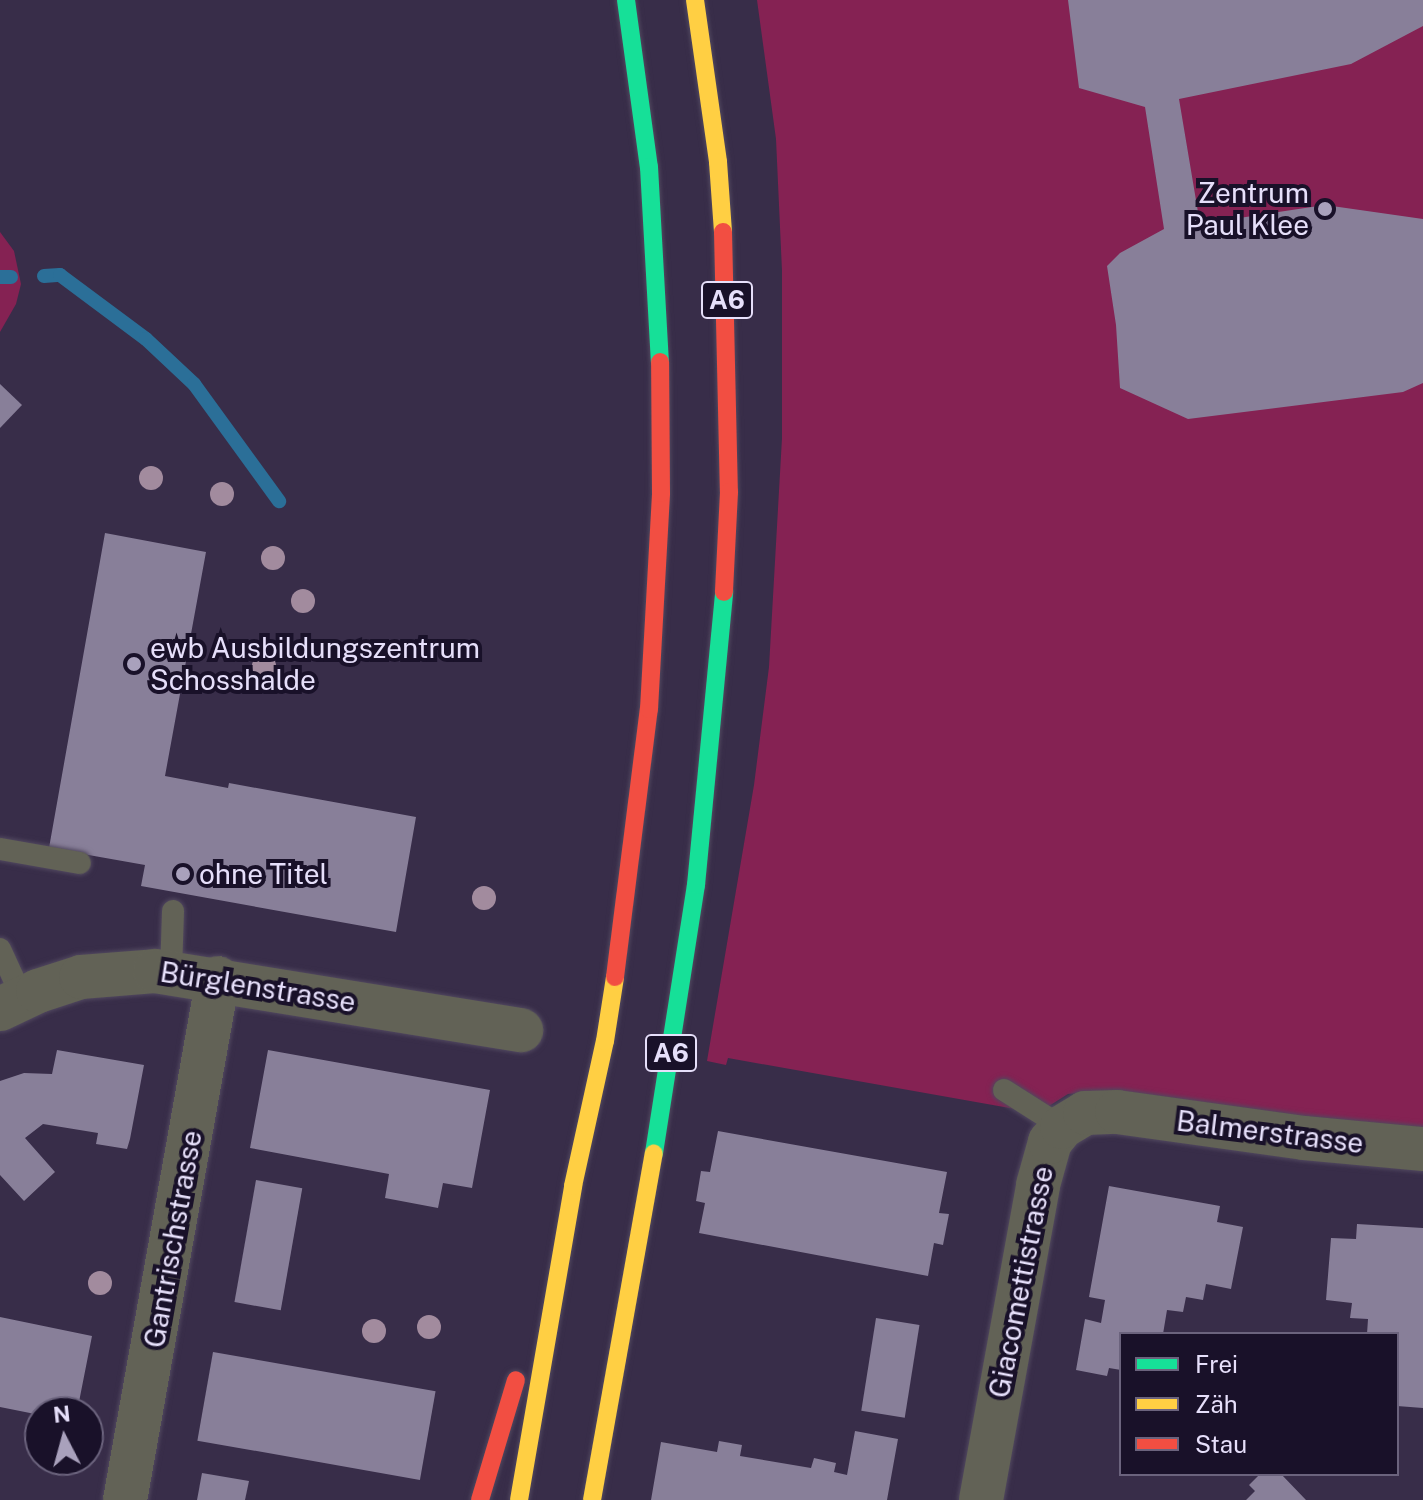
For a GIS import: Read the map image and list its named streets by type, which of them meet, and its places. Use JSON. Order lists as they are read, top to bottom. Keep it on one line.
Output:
{"streets":{"highway":["A6"],"street":["Bürglenstrasse","Balmerstrasse","Gantrischstrasse","Giacomettistrasse"]},"crossings":[["Bürglenstrasse","Gantrischstrasse"],["Balmerstrasse","Giacomettistrasse"]],"places":["Zentrum Paul Klee","ewb Ausbildungszentrum Schosshalde","ohne Titel"],"legend":["Frei","Zäh","Stau"],"north":"top"}
